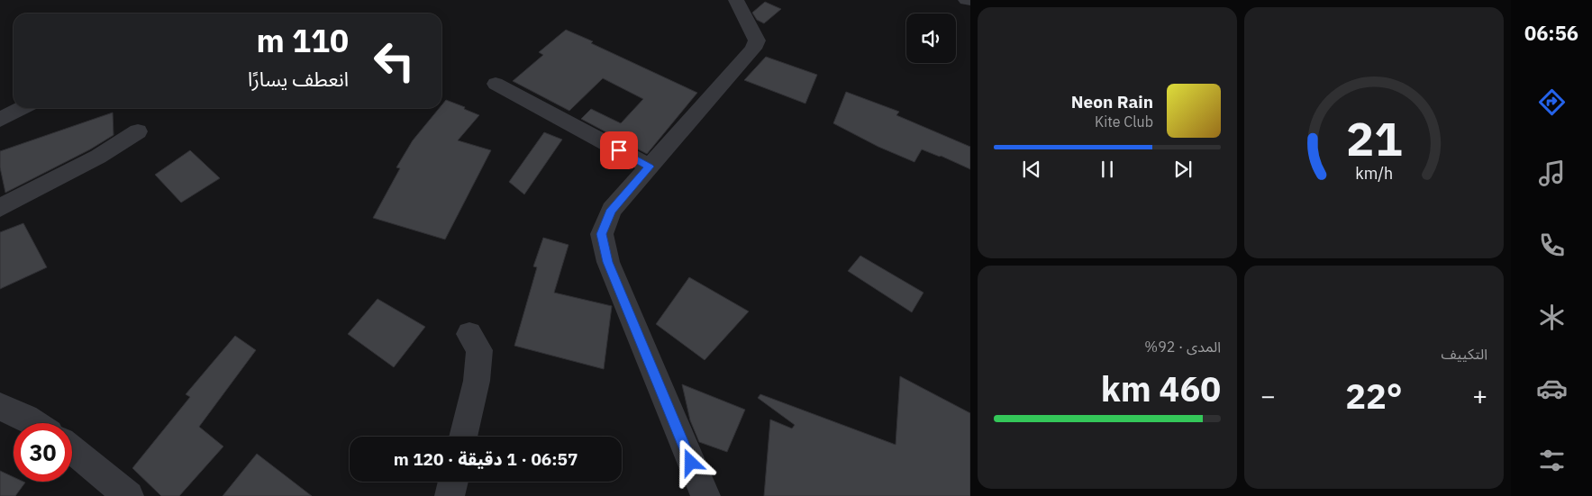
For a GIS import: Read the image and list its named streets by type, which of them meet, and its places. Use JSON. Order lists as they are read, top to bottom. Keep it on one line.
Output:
{"page":{"tabs":"06:56","turn":["110 m","انعطف يسارًا"],"song":["Neon Rain","Kite Club"],"tile":["التكييف",["المدى · 92%","460 km"]],"heat":["−","22°","+"],"limit":"30","trip":"06:57 · 1 دقيقة · 120 m","gauge":["21","km/h"]}}
